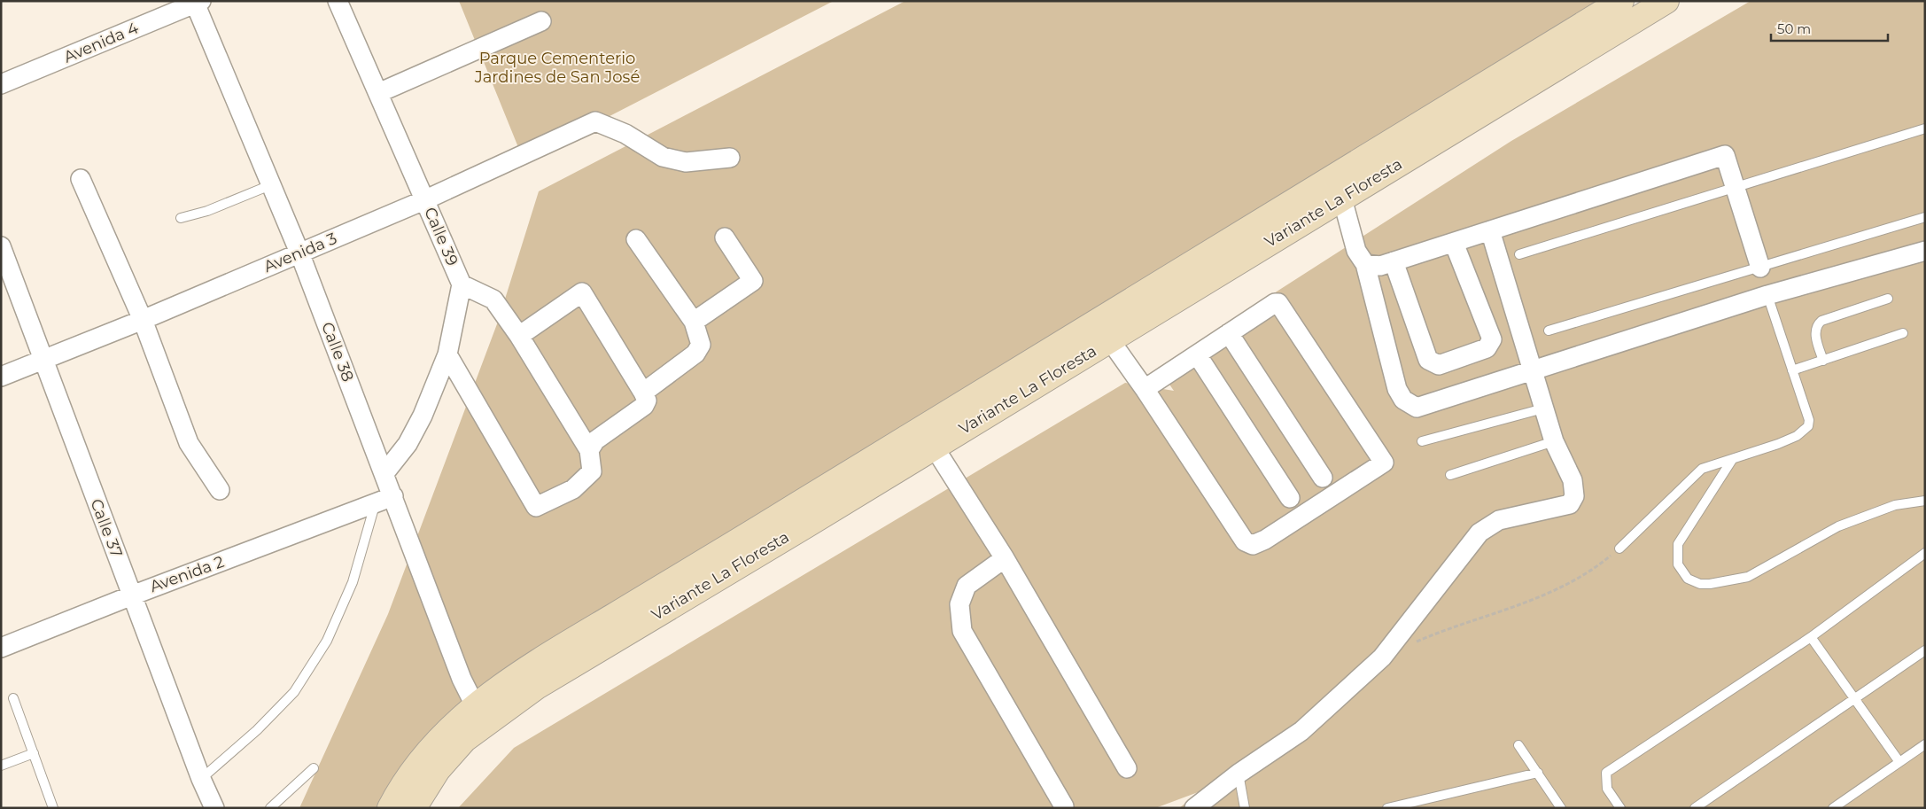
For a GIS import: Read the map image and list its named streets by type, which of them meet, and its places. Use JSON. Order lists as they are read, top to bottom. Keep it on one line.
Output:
{"streets":{"main road":["Variante La Floresta"],"street":["Avenida 4","Calle 39","Avenida 3","Calle 38","Calle 37","Avenida 2"]},"crossings":[["Avenida 4","Calle 38"],["Variante La Floresta","Calle 38"],["Calle 39","Avenida 3"],["Calle 39","Calle 38"],["Avenida 3","Calle 38"],["Avenida 3","Calle 37"],["Calle 37","Avenida 2"]],"parks":["Parque Cementerio Jardines de San José"],"scale_bar":"50 m"}
